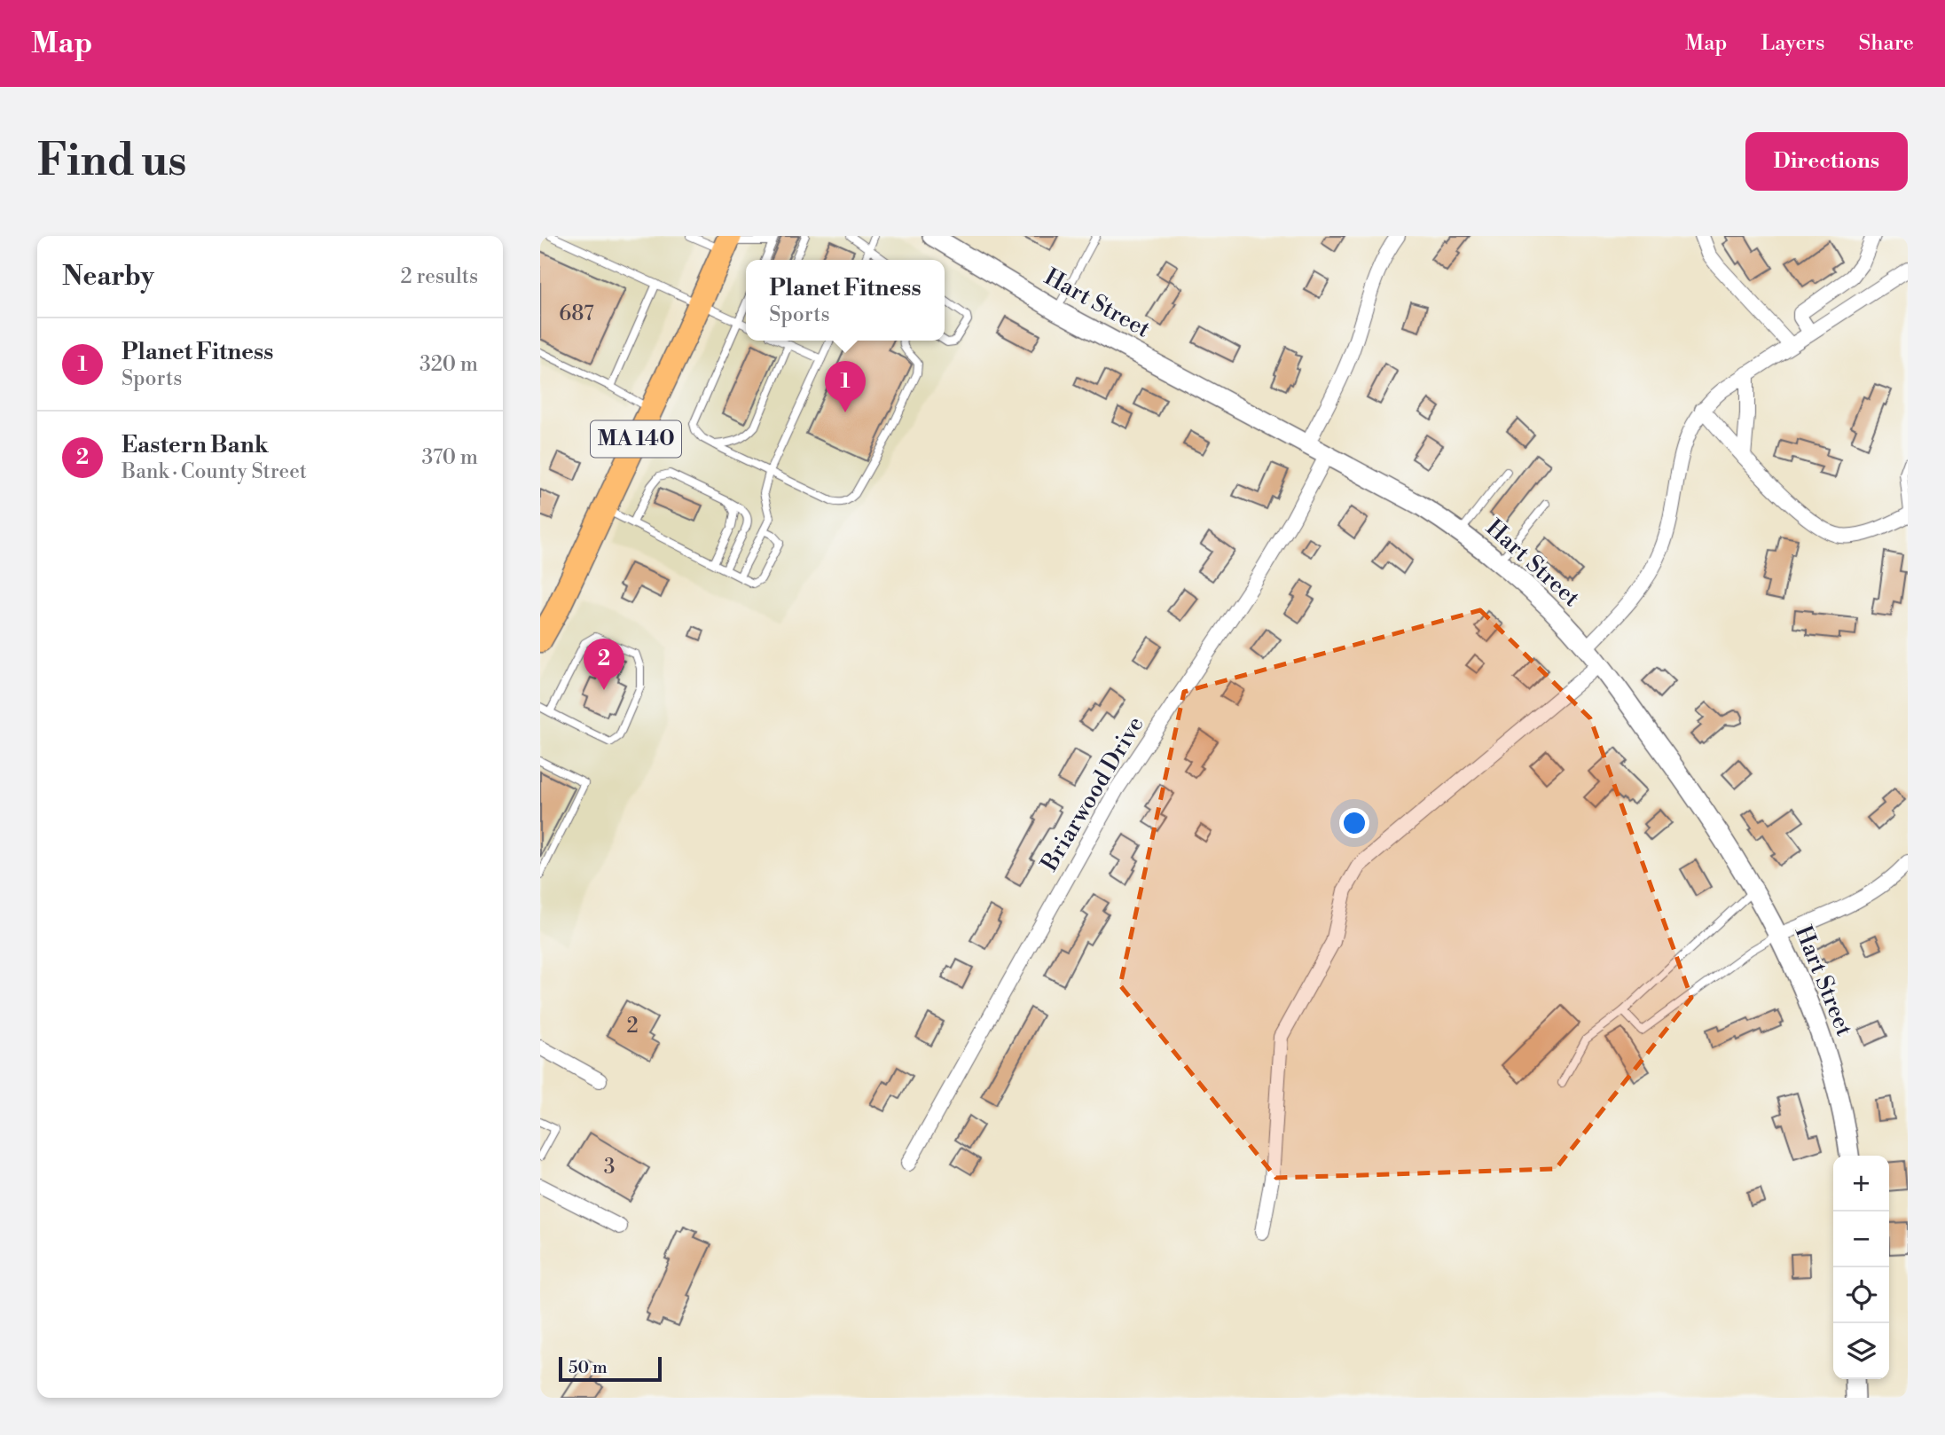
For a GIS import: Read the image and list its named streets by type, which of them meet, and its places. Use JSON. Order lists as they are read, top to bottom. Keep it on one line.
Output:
{"streets":{"main road":["MA 140"],"street":["Hart Street","Briarwood Drive"]},"crossings":[["Hart Street","Briarwood Drive"]],"house_numbers":["687","2","3"],"scale_bar":"50 m","page":{"header":"Map","nav":["Map","Layers","Share"],"buttons":"Directions","title":"Find us","heading":["Nearby","2 results"],"popup":["Planet Fitness","Sports"],"list":[{"mark":"1","name":"Planet Fitness","note":"Sports","value":"320 m"},{"mark":"2","name":"Eastern Bank","note":"Bank · County Street","value":"370 m"}],"pins":["1","2"],"map_buttons":["+","−"],"scale":"50 m"}}
